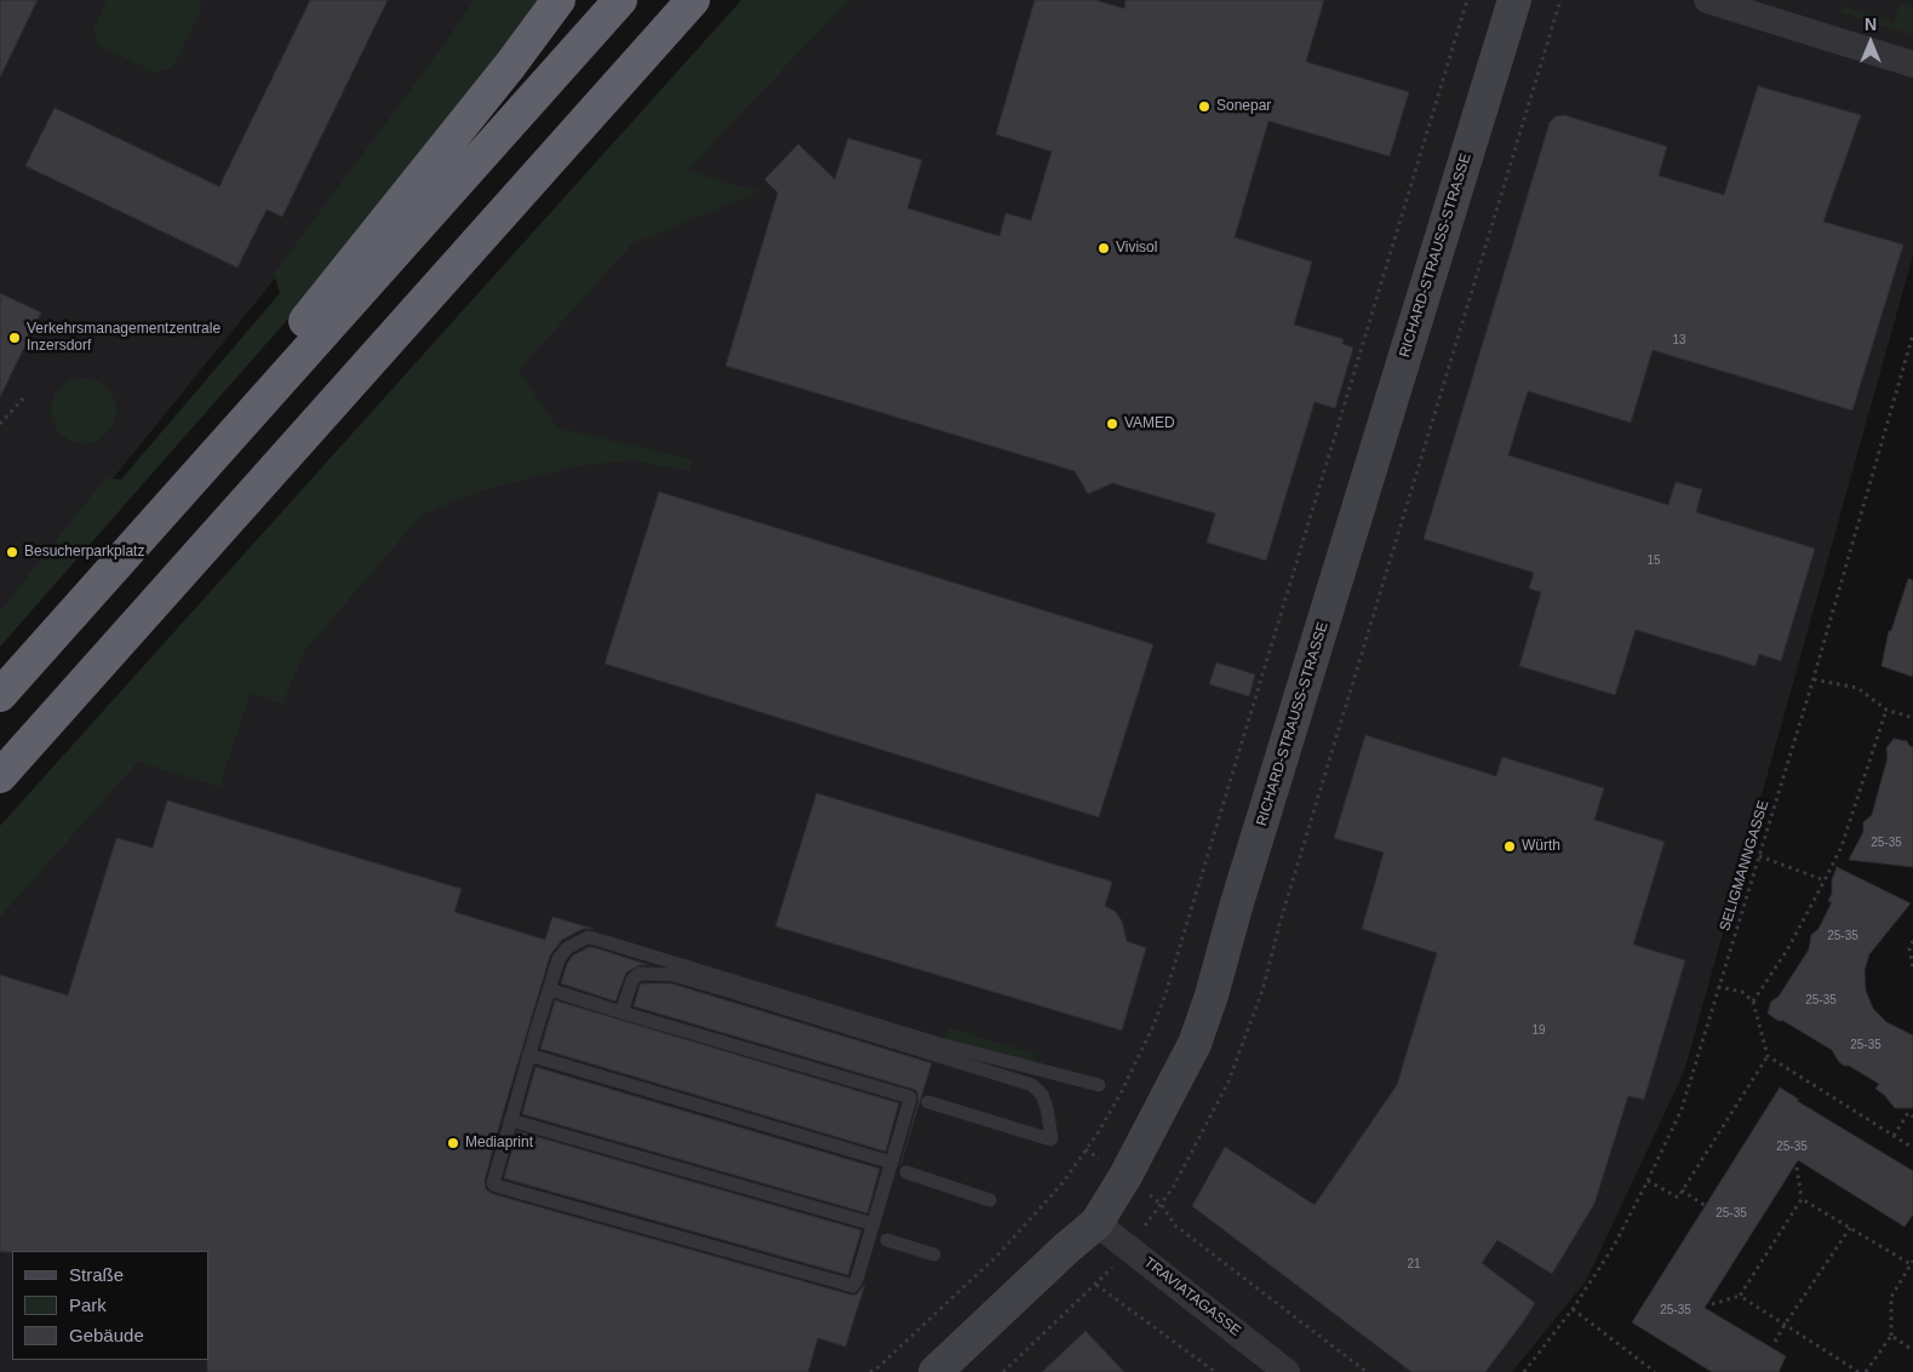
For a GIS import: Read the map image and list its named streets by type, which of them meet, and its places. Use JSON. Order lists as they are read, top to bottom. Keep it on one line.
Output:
{"streets":{"main road":["RICHARD-STRAUSS-STRASSE"],"street":["TRAVIATAGASSE"],"path":["SELIGMANNGASSE"]},"crossings":[["RICHARD-STRAUSS-STRASSE","TRAVIATAGASSE"]],"places":["Sonepar","Vivisol","Verkehrsmanagementzentrale Inzersdorf","VAMED","Besucherparkplatz","Würth","Mediaprint"],"house_numbers":["13","15","25-35","25-35","25-35","19","25-35","25-35","25-35","21","25-35"],"legend":["Straße","Park","Gebäude"],"north":"top"}
